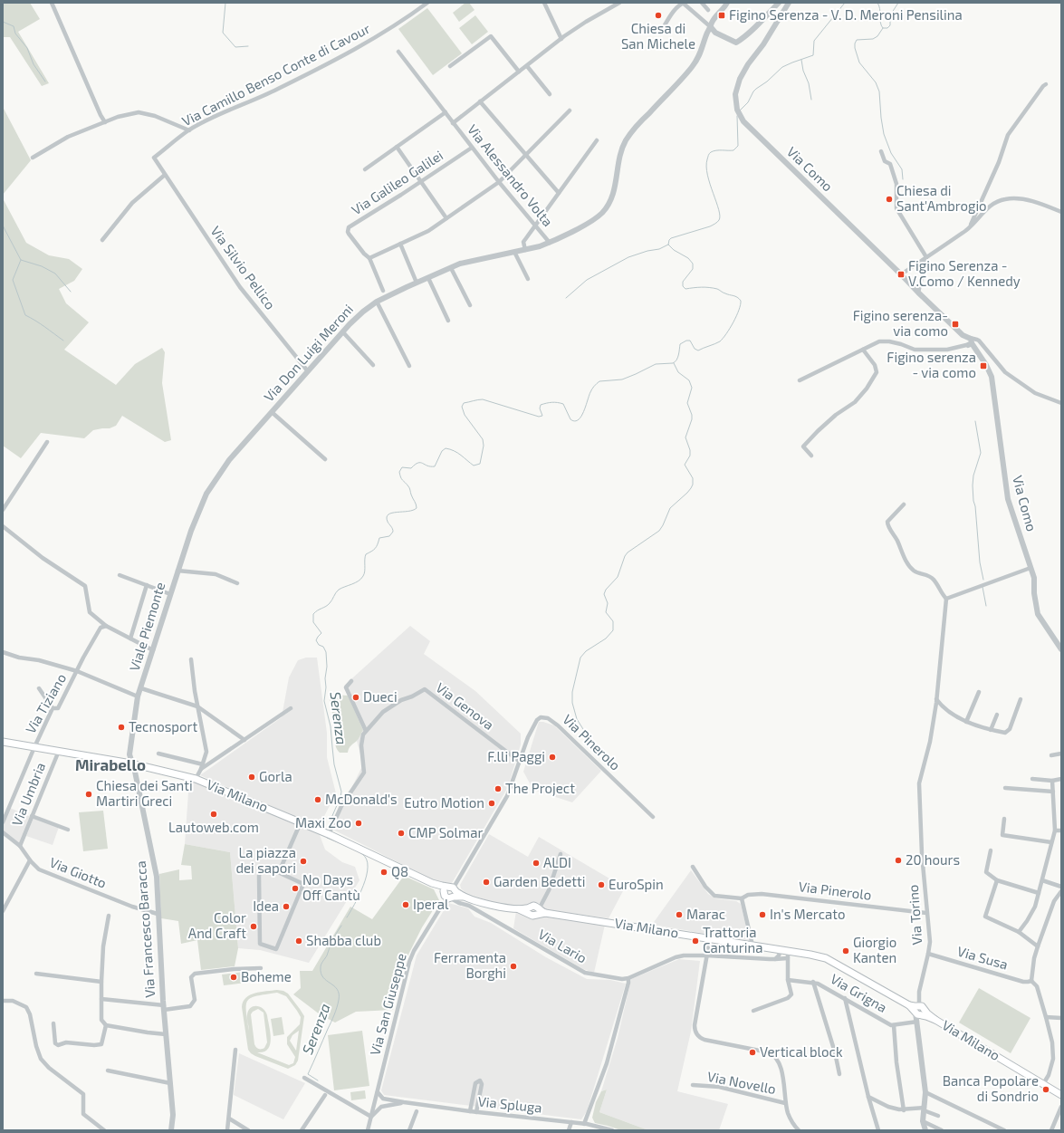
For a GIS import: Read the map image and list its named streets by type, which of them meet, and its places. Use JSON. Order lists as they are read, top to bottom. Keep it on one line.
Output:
{"streets":{"main road":["Via Milano"],"street":["Via Camillo Benso Conte di Cavour","Via Como","Via Alessandro Volta","Via Galileo Galilei","Via Silvio Pellico","Via Don Luigi Meroni","Viale Piemonte","Via Tiziano","Via Genova","Via Pinerolo","Via Umbria","Via Giotto","Via Torino","Via Francesco Baracca","Via Lario","Via Susa","Via Grigna","Via San Giuseppe","Via Novello","Via Spluga"]},"crossings":[["Via Camillo Benso Conte di Cavour","Via Silvio Pellico"],["Via Alessandro Volta","Via Galileo Galilei"],["Via Alessandro Volta","Via Don Luigi Meroni"],["Via Silvio Pellico","Via Don Luigi Meroni"],["Via Don Luigi Meroni","Viale Piemonte"],["Viale Piemonte","Via Milano"],["Viale Piemonte","Via Francesco Baracca"],["Via Tiziano","Via Milano"],["Via Genova","Via Pinerolo"],["Via Genova","Via Milano"],["Via Pinerolo","Via Torino"],["Via Umbria","Via Milano"],["Via Umbria","Via Giotto"],["Via Milano","Via Torino"],["Via Milano","Via Francesco Baracca"],["Via Milano","Via Lario"],["Via Milano","Via San Giuseppe"],["Via Giotto","Via Francesco Baracca"],["Via Torino","Via Susa"],["Via Lario","Via San Giuseppe"],["Via San Giuseppe","Via Spluga"]],"districts":["Mirabello"],"water":["Serenza"],"places":{"other":["Chiesa di San Michele","Chiesa di Sant'Ambrogio","Dueci","Tecnosport","F.lli Paggi","Gorla","The Project","Chiesa dei Santi Martiri Greci","McDonald's","Eutro Motion","Lautoweb.com","Maxi Zoo","CMP Solmar","20 hours","La piazza dei sapori","ALDI","Q8","Garden Bedetti","EuroSpin","No Days Off Cantù","Iperal","Idea","Marac","In's Mercato","Color And Craft","Shabba club","Trattoria Canturina","Giorgio Kanten","Ferramenta Borghi","Boheme","Vertical block","Banca Popolare di Sondrio"],"transit":["Figino Serenza - V. D. Meroni Pensilina","Figino Serenza - V.Como / Kennedy","Figino serenza- via como","Figino serenza - via como"]}}
